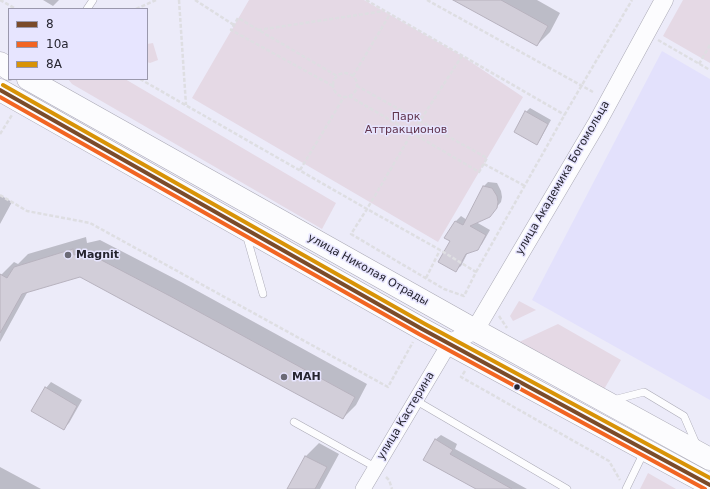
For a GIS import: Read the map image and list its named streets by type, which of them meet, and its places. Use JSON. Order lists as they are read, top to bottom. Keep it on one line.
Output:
{"streets":{"main road":["улица Николая Отрады"],"street":["улица Академика Богомольца","улица Кастерина"]},"crossings":[["улица Академика Богомольца","улица Николая Отрады"]],"parks":["Парк Аттракционов"],"places":["Magnit","МАН"],"lines":["transit line 8А","transit line 8","transit line 10а"],"legend":["8","10а","8А"]}
